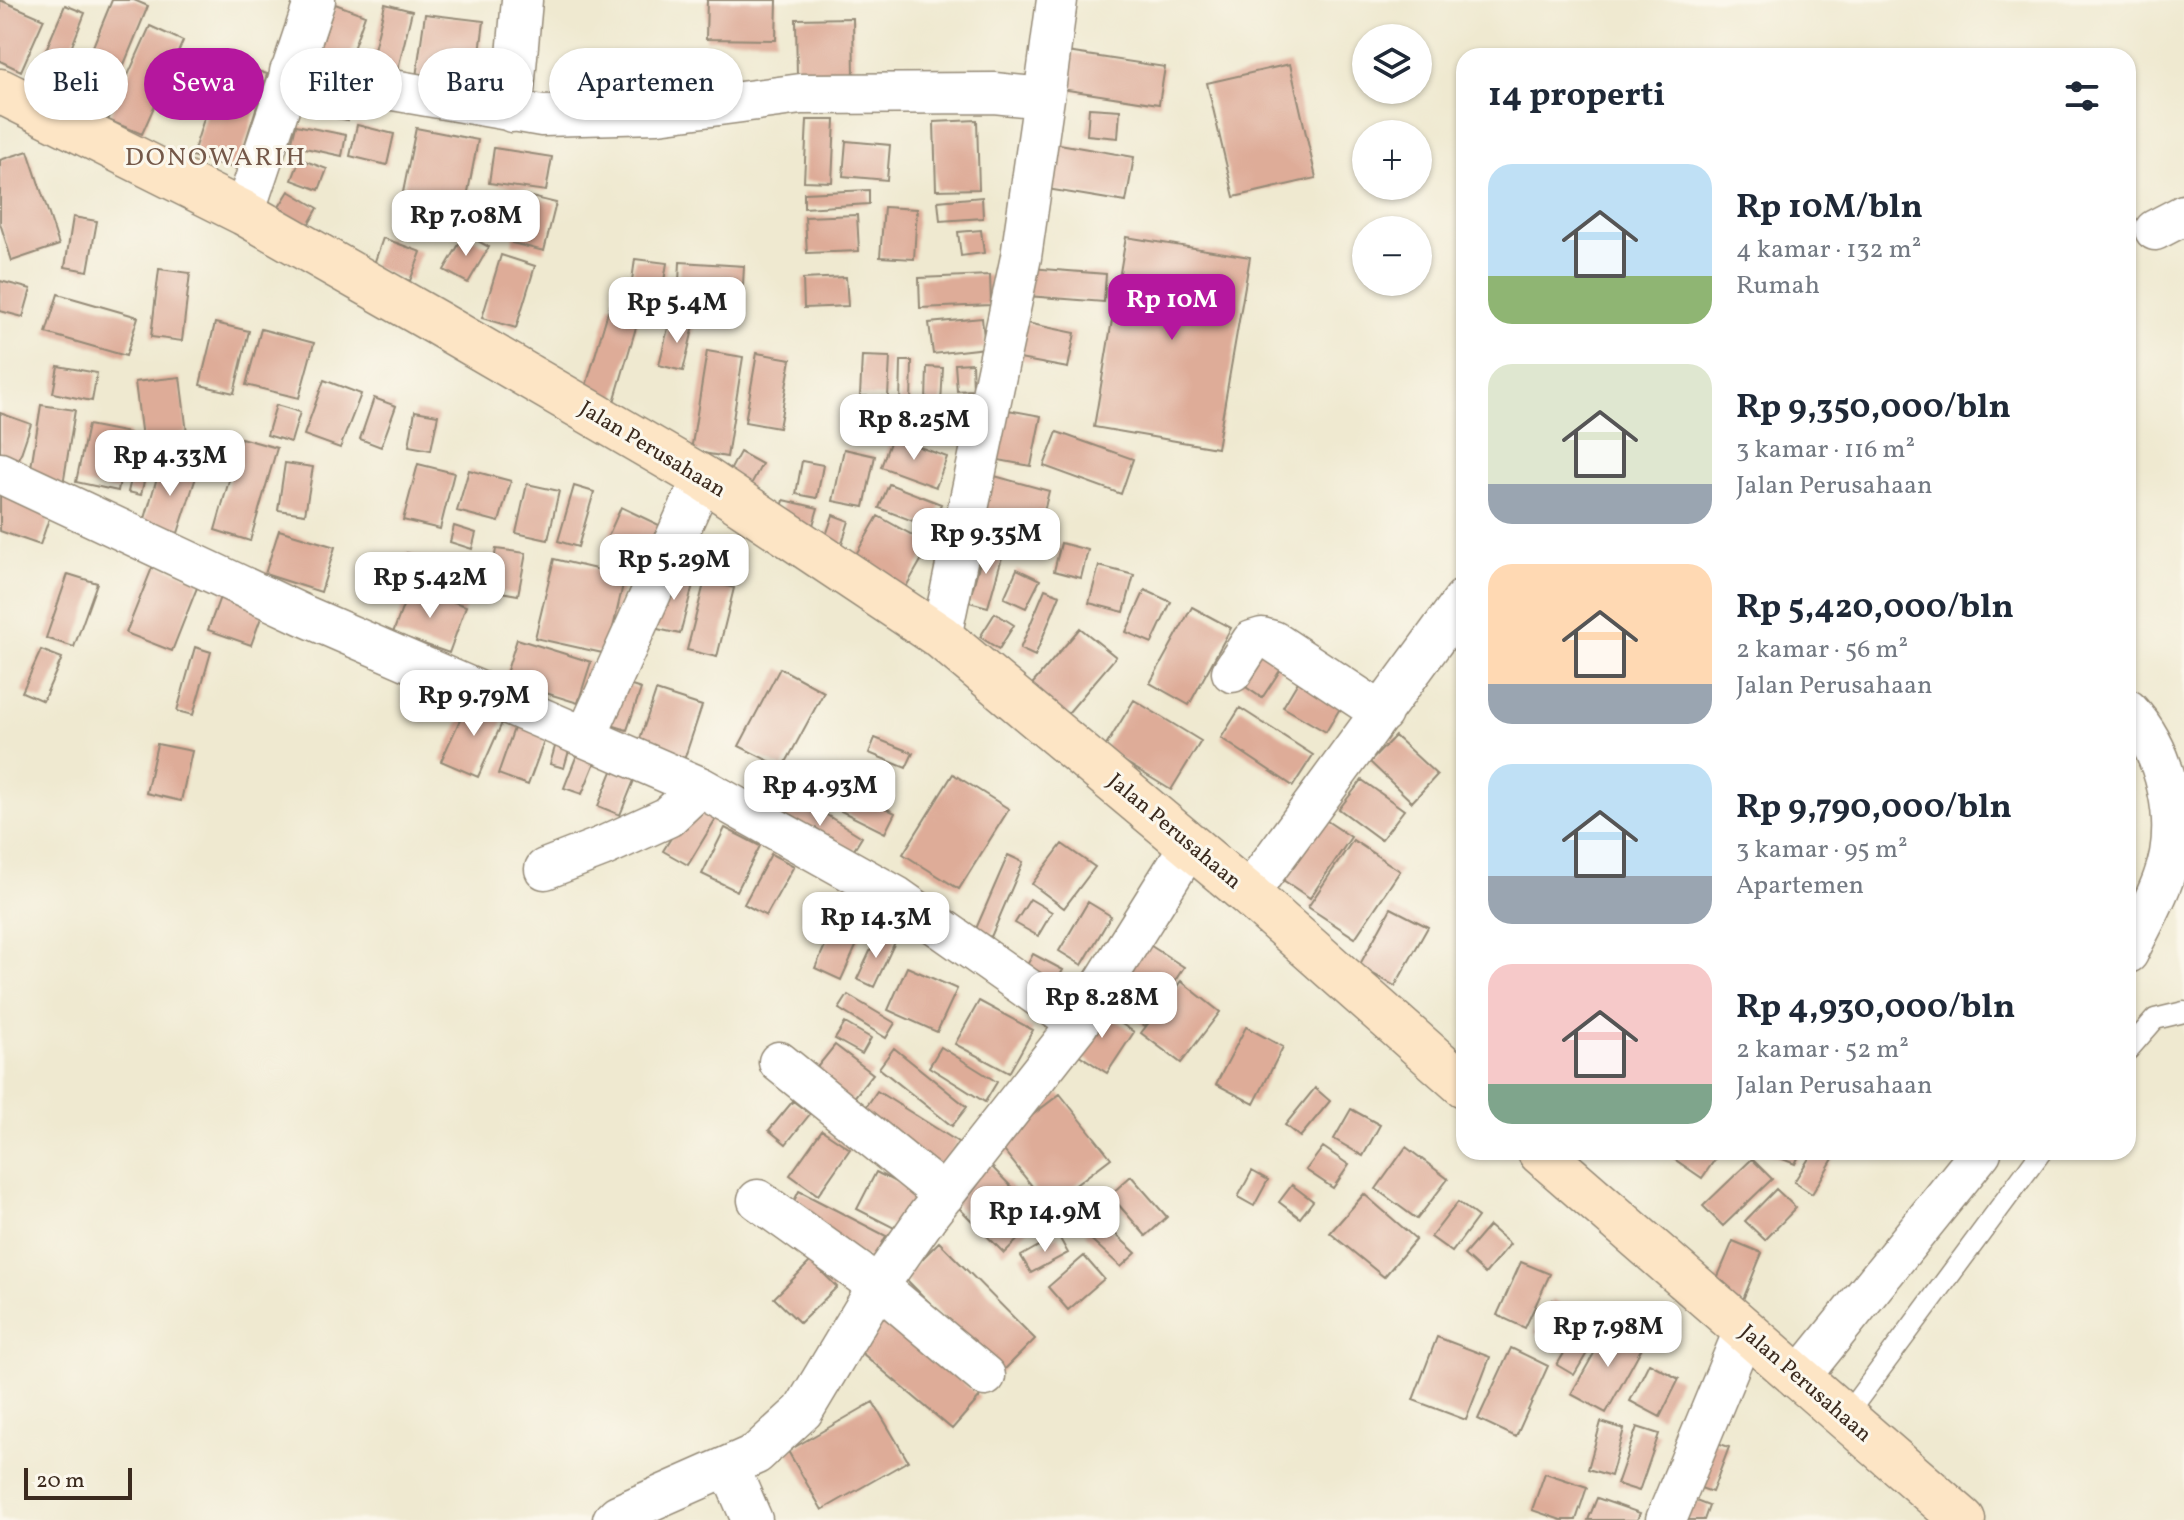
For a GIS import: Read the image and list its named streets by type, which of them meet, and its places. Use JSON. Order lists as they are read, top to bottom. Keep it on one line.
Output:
{"streets":{"main road":["Jalan Perusahaan"]},"districts":["DONOWARIH"],"scale_bar":"20 m","page":{"map_buttons":["+","−"],"chip":["Beli","Sewa","Filter","Baru","Apartemen"],"heading":"14 properti","list":[{"name":"Rp 10M/bln","note":"4 kamar · 132 m² · Rumah"},{"name":"Rp 9,350,000/bln","note":"3 kamar · 116 m² · Jalan Perusahaan"},{"name":"Rp 5,420,000/bln","note":"2 kamar · 56 m² · Jalan Perusahaan"},{"name":"Rp 9,790,000/bln","note":"3 kamar · 95 m² · Apartemen"},{"name":"Rp 4,930,000/bln","note":"2 kamar · 52 m² · Jalan Perusahaan"}],"price":["Rp 7.08M","Rp 10M","Rp 5.4M","Rp 8.25M","Rp 4.33M","Rp 9.35M","Rp 5.29M","Rp 5.42M","Rp 9.79M","Rp 4.93M","Rp 14.3M","Rp 8.28M","Rp 14.9M","Rp 7.98M"],"scale":"20 m"}}
